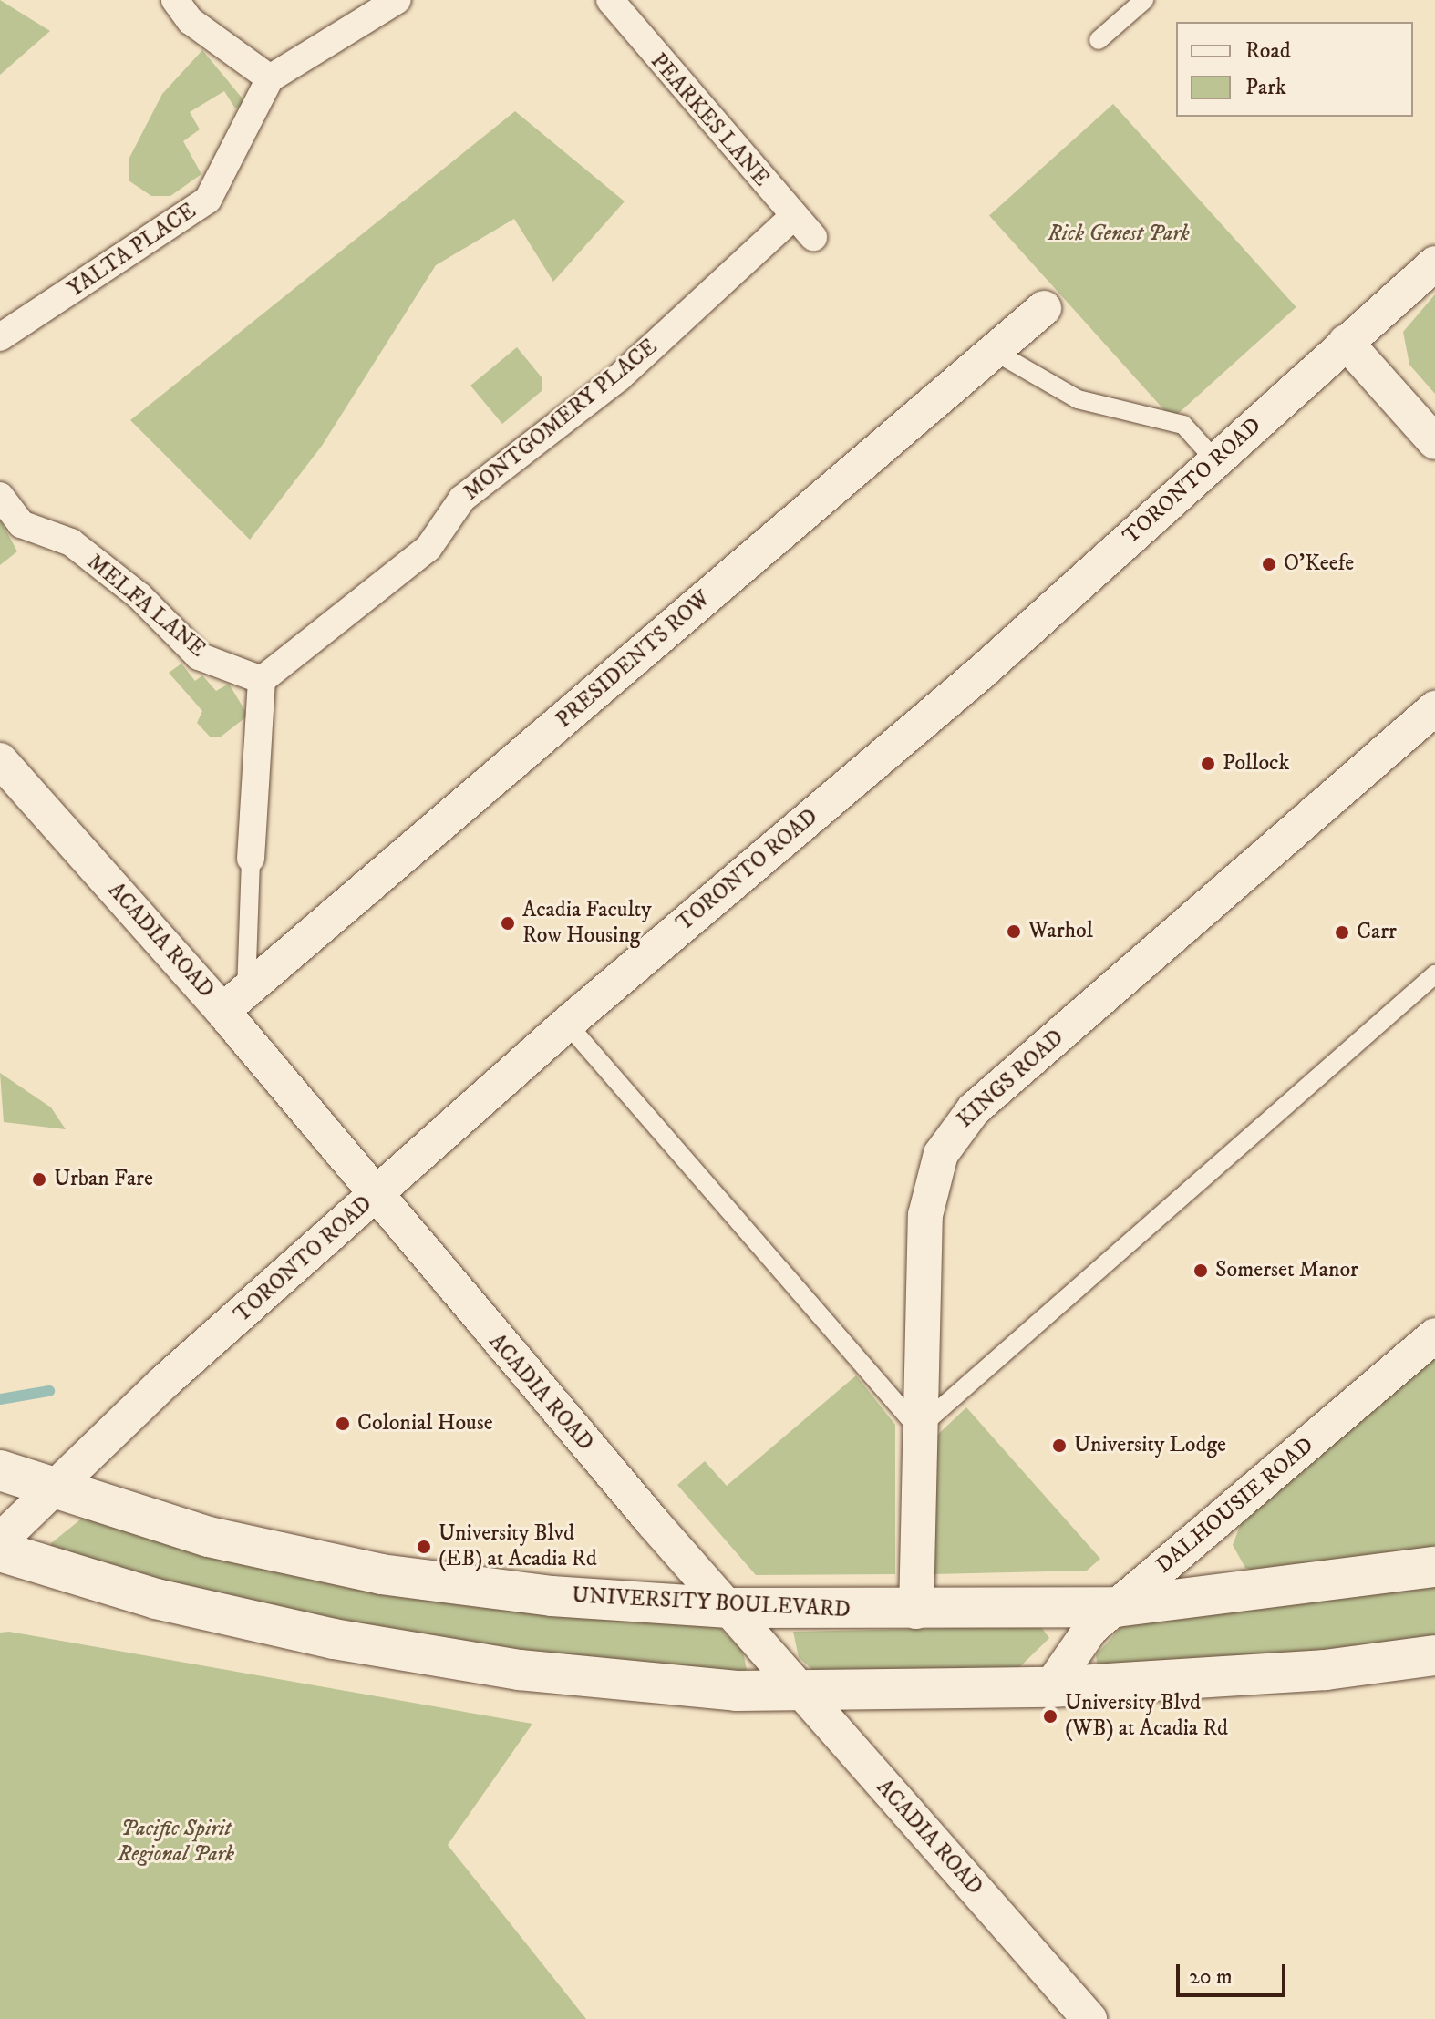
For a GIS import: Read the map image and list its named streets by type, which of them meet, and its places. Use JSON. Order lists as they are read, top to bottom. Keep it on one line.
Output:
{"streets":{"main road":["UNIVERSITY BOULEVARD"],"street":["PEARKES LANE","YALTA PLACE","MONTGOMERY PLACE","TORONTO ROAD","MELFA LANE","PRESIDENTS ROW","ACADIA ROAD","KINGS ROAD","DALHOUSIE ROAD"]},"crossings":[["PEARKES LANE","MONTGOMERY PLACE"],["MONTGOMERY PLACE","MELFA LANE"],["TORONTO ROAD","ACADIA ROAD"],["TORONTO ROAD","UNIVERSITY BOULEVARD"],["PRESIDENTS ROW","ACADIA ROAD"],["ACADIA ROAD","UNIVERSITY BOULEVARD"],["KINGS ROAD","UNIVERSITY BOULEVARD"],["DALHOUSIE ROAD","UNIVERSITY BOULEVARD"]],"parks":["Rick Genest Park","Pacific Spirit Regional Park"],"places":["O'Keefe","Pollock","Acadia Faculty Row Housing","Warhol","Carr","Urban Fare","Somerset Manor","Colonial House","University Lodge","University Blvd (EB) at Acadia Rd","University Blvd (WB) at Acadia Rd"],"legend":["Road","Park"],"scale_bar":"20 m"}
